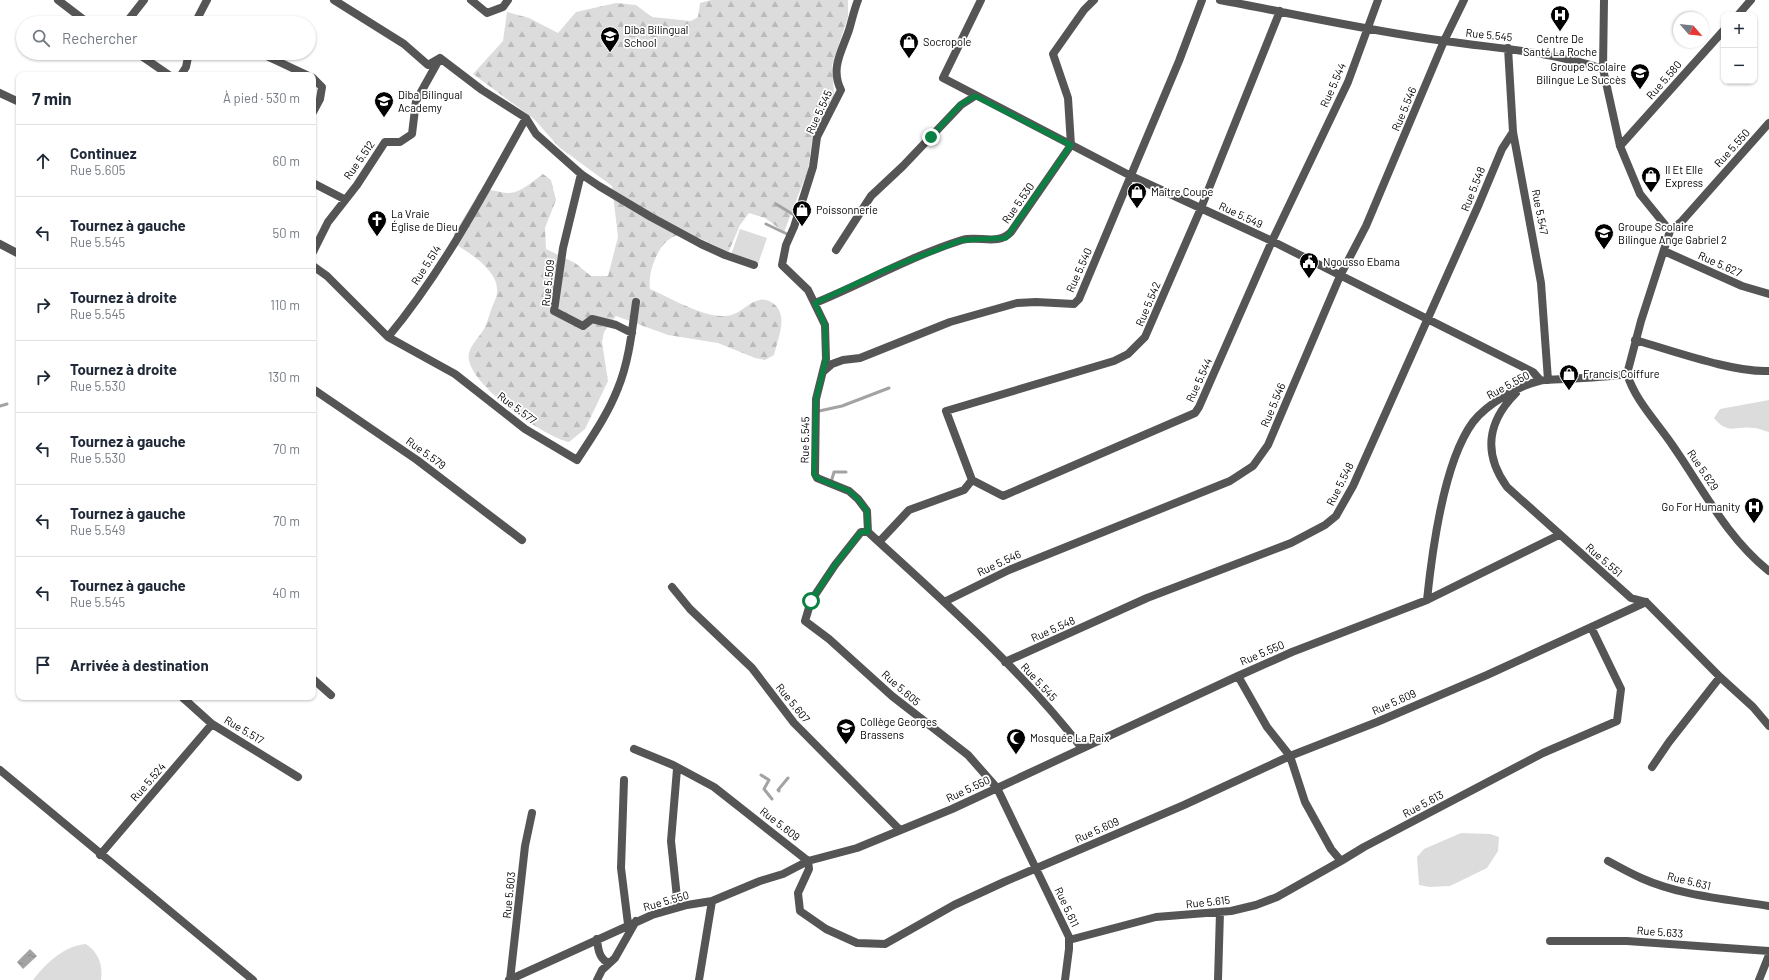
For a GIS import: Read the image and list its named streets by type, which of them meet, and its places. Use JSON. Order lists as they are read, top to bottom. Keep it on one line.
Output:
{"streets":{"street":["Rue 5.545","Rue 5.580","Rue 5.544","Rue 5.546","Rue 5.550","Rue 5.512","Rue 5.548","Rue 5.530","Rue 5.547","Rue 5.549","Rue 5.627","Rue 5.514","Rue 5.540","Rue 5.509","Rue 5.542","Rue 5.577","Rue 5.579","Rue 5.629","Rue 5.551","Rue 5.605","Rue 5.609","Rue 5.607","Rue 5.517","Rue 5.524","Rue 5.613","Rue 5.631","Rue 5.603","Rue 5.615","Rue 5.611","Rue 5.633"]},"crossings":[["Rue 5.545","Rue 5.544"],["Rue 5.545","Rue 5.546"],["Rue 5.545","Rue 5.550"],["Rue 5.545","Rue 5.548"],["Rue 5.545","Rue 5.530"],["Rue 5.545","Rue 5.547"],["Rue 5.545","Rue 5.540"],["Rue 5.545","Rue 5.542"],["Rue 5.545","Rue 5.605"],["Rue 5.544","Rue 5.549"],["Rue 5.544","Rue 5.542"],["Rue 5.546","Rue 5.549"],["Rue 5.550","Rue 5.547"],["Rue 5.550","Rue 5.549"],["Rue 5.550","Rue 5.629"],["Rue 5.550","Rue 5.551"],["Rue 5.550","Rue 5.605"],["Rue 5.550","Rue 5.609"],["Rue 5.550","Rue 5.607"],["Rue 5.550","Rue 5.603"],["Rue 5.548","Rue 5.547"],["Rue 5.548","Rue 5.549"],["Rue 5.530","Rue 5.549"],["Rue 5.547","Rue 5.549"],["Rue 5.549","Rue 5.540"],["Rue 5.549","Rue 5.542"],["Rue 5.514","Rue 5.577"],["Rue 5.509","Rue 5.577"],["Rue 5.551","Rue 5.609"],["Rue 5.605","Rue 5.609"],["Rue 5.605","Rue 5.611"],["Rue 5.609","Rue 5.613"],["Rue 5.609","Rue 5.611"],["Rue 5.517","Rue 5.524"],["Rue 5.613","Rue 5.615"],["Rue 5.615","Rue 5.611"]],"places":{"hospital":["Centre De Santé La Roche","Go For Humanity"],"school or university":["Diba Bilingual School","Groupe Scolaire Bilingue Le Succès","Diba Bilingual Academy","Groupe Scolaire Bilingue Ange Gabriel 2","Collège Georges Brassens"],"shop":["Socropole","Il Et Elle Express","Maître Coupe","Poissonnerie","Francis Coiffure"],"church":["La Vraie Église de Dieu"],"public building":["Ngousso Ebama"],"mosque":["Mosquée La Paix"]},"north":"bottom right","page":{"map_buttons":["+","−"],"search":"Rechercher","heading":["7 min","À pied · 530 m"],"list":[["Continuez","Rue 5.605","60 m"],["Tournez à gauche","Rue 5.545","50 m"],["Tournez à droite","Rue 5.545","110 m"],["Tournez à droite","Rue 5.530","130 m"],["Tournez à gauche","Rue 5.530","70 m"],["Tournez à gauche","Rue 5.549","70 m"],["Tournez à gauche","Rue 5.545","40 m"],"Arrivée à destination"]}}
